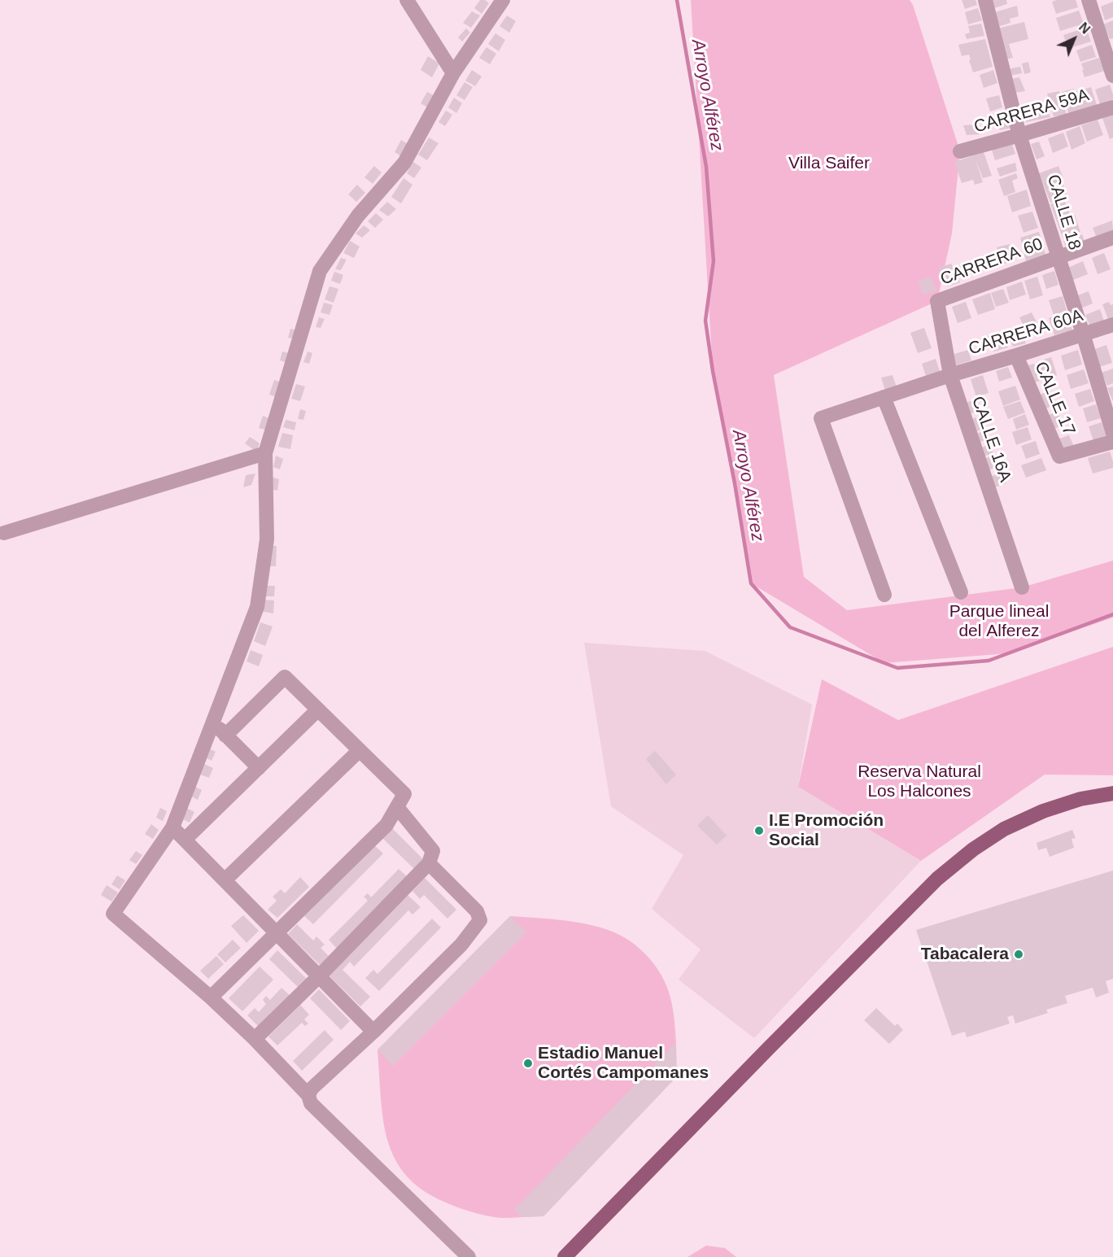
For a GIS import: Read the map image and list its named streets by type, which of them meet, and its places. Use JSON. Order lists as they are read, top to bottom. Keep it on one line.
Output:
{"streets":{"street":["CARRERA 59A","CALLE 18","CARRERA 60","CARRERA 60A","CALLE 17","CALLE 16A"]},"crossings":[["CARRERA 59A","CALLE 18"],["CALLE 18","CARRERA 60"],["CALLE 18","CARRERA 60A"],["CARRERA 60","CALLE 16A"],["CARRERA 60A","CALLE 17"],["CARRERA 60A","CALLE 16A"]],"water":["Arroyo Alférez"],"parks":["Villa Saifer","Parque lineal del Alferez","Reserva Natural Los Halcones"],"places":["I.E Promoción Social","Tabacalera","Estadio Manuel Cortés Campomanes"],"north":"top right"}
